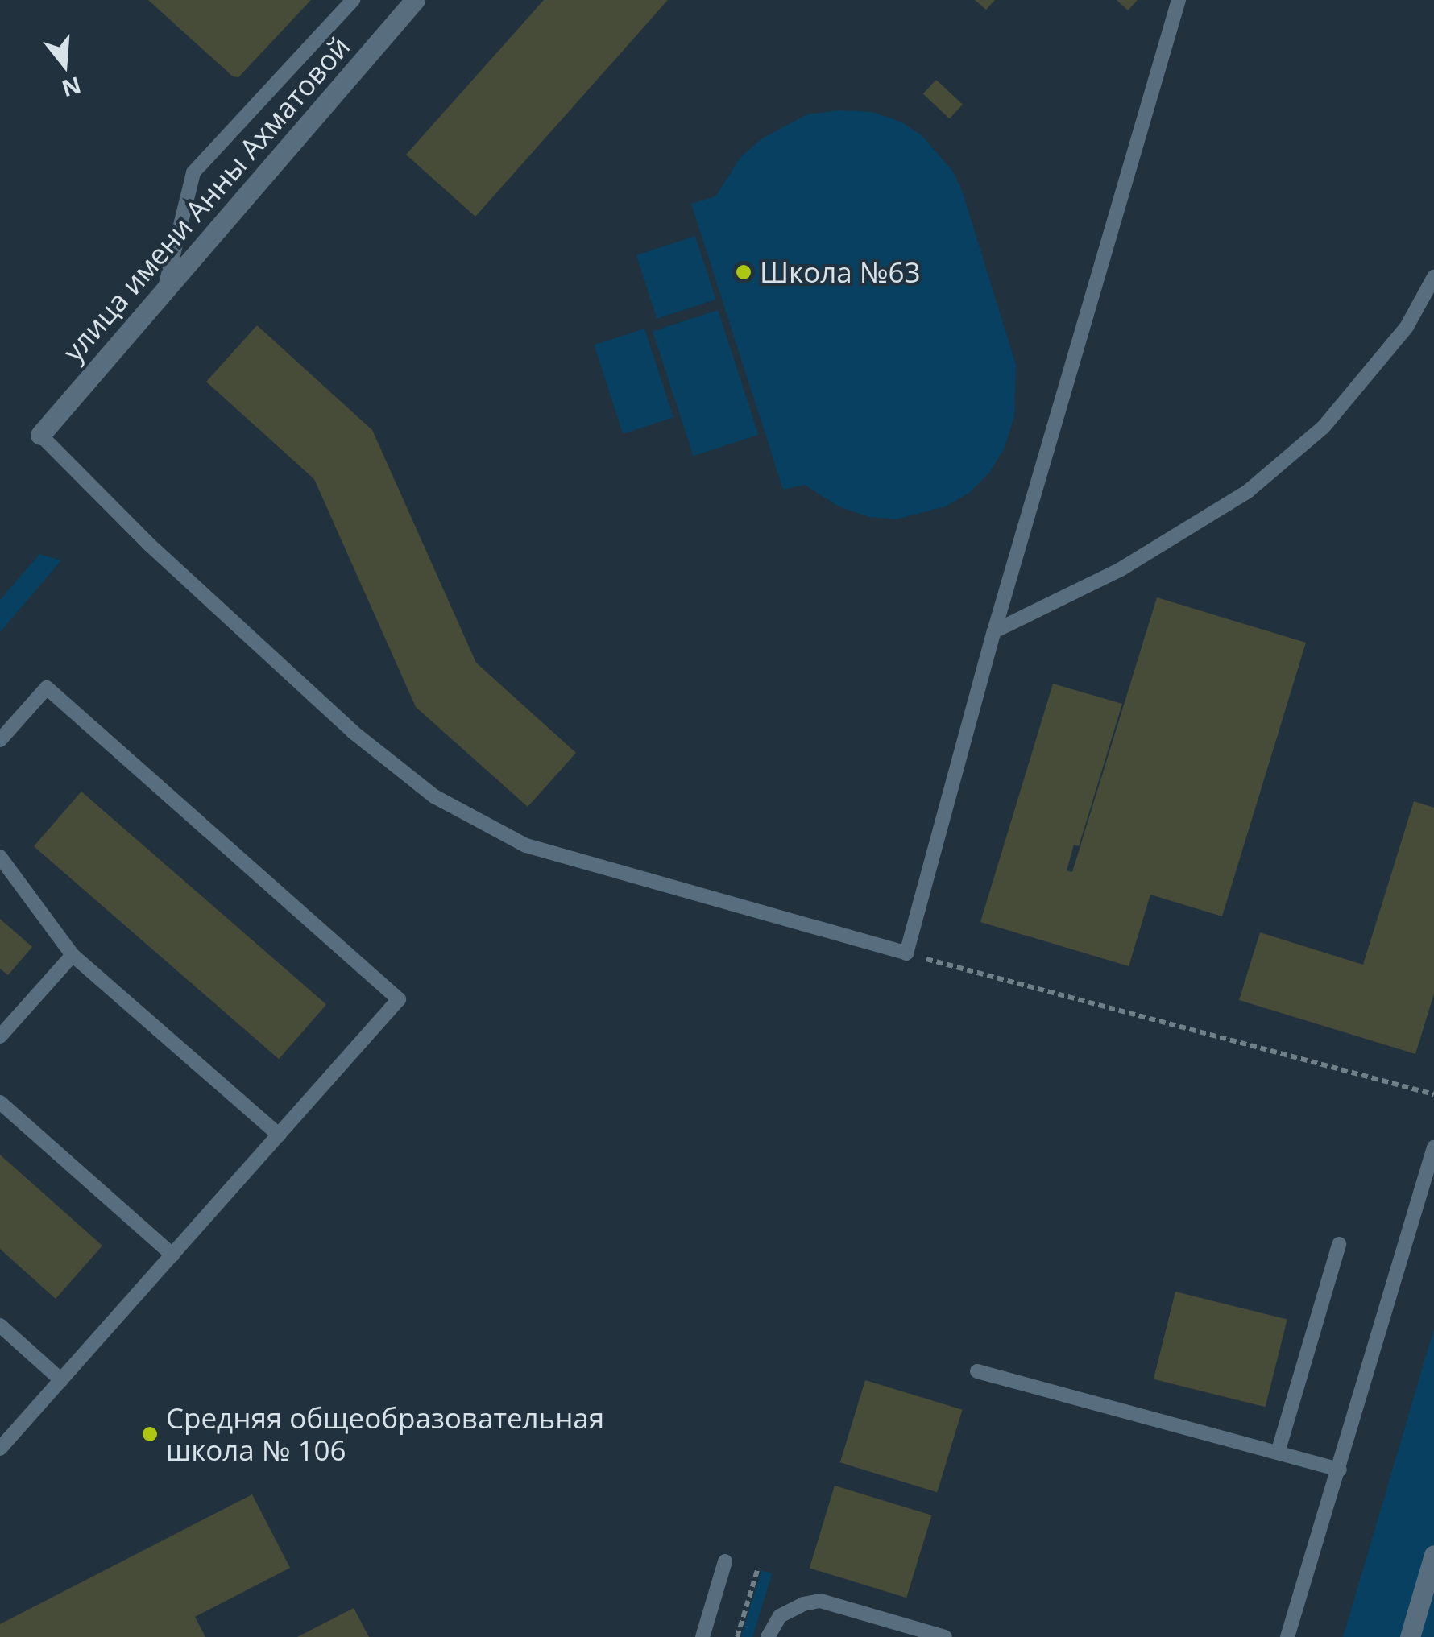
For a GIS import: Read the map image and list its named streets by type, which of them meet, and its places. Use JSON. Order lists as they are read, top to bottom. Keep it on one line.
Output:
{"streets":{"street":["улица имени Анны Ахматовой"]},"places":["Школа №63","Средняя общеобразовательная школа № 106"],"north":"bottom"}
